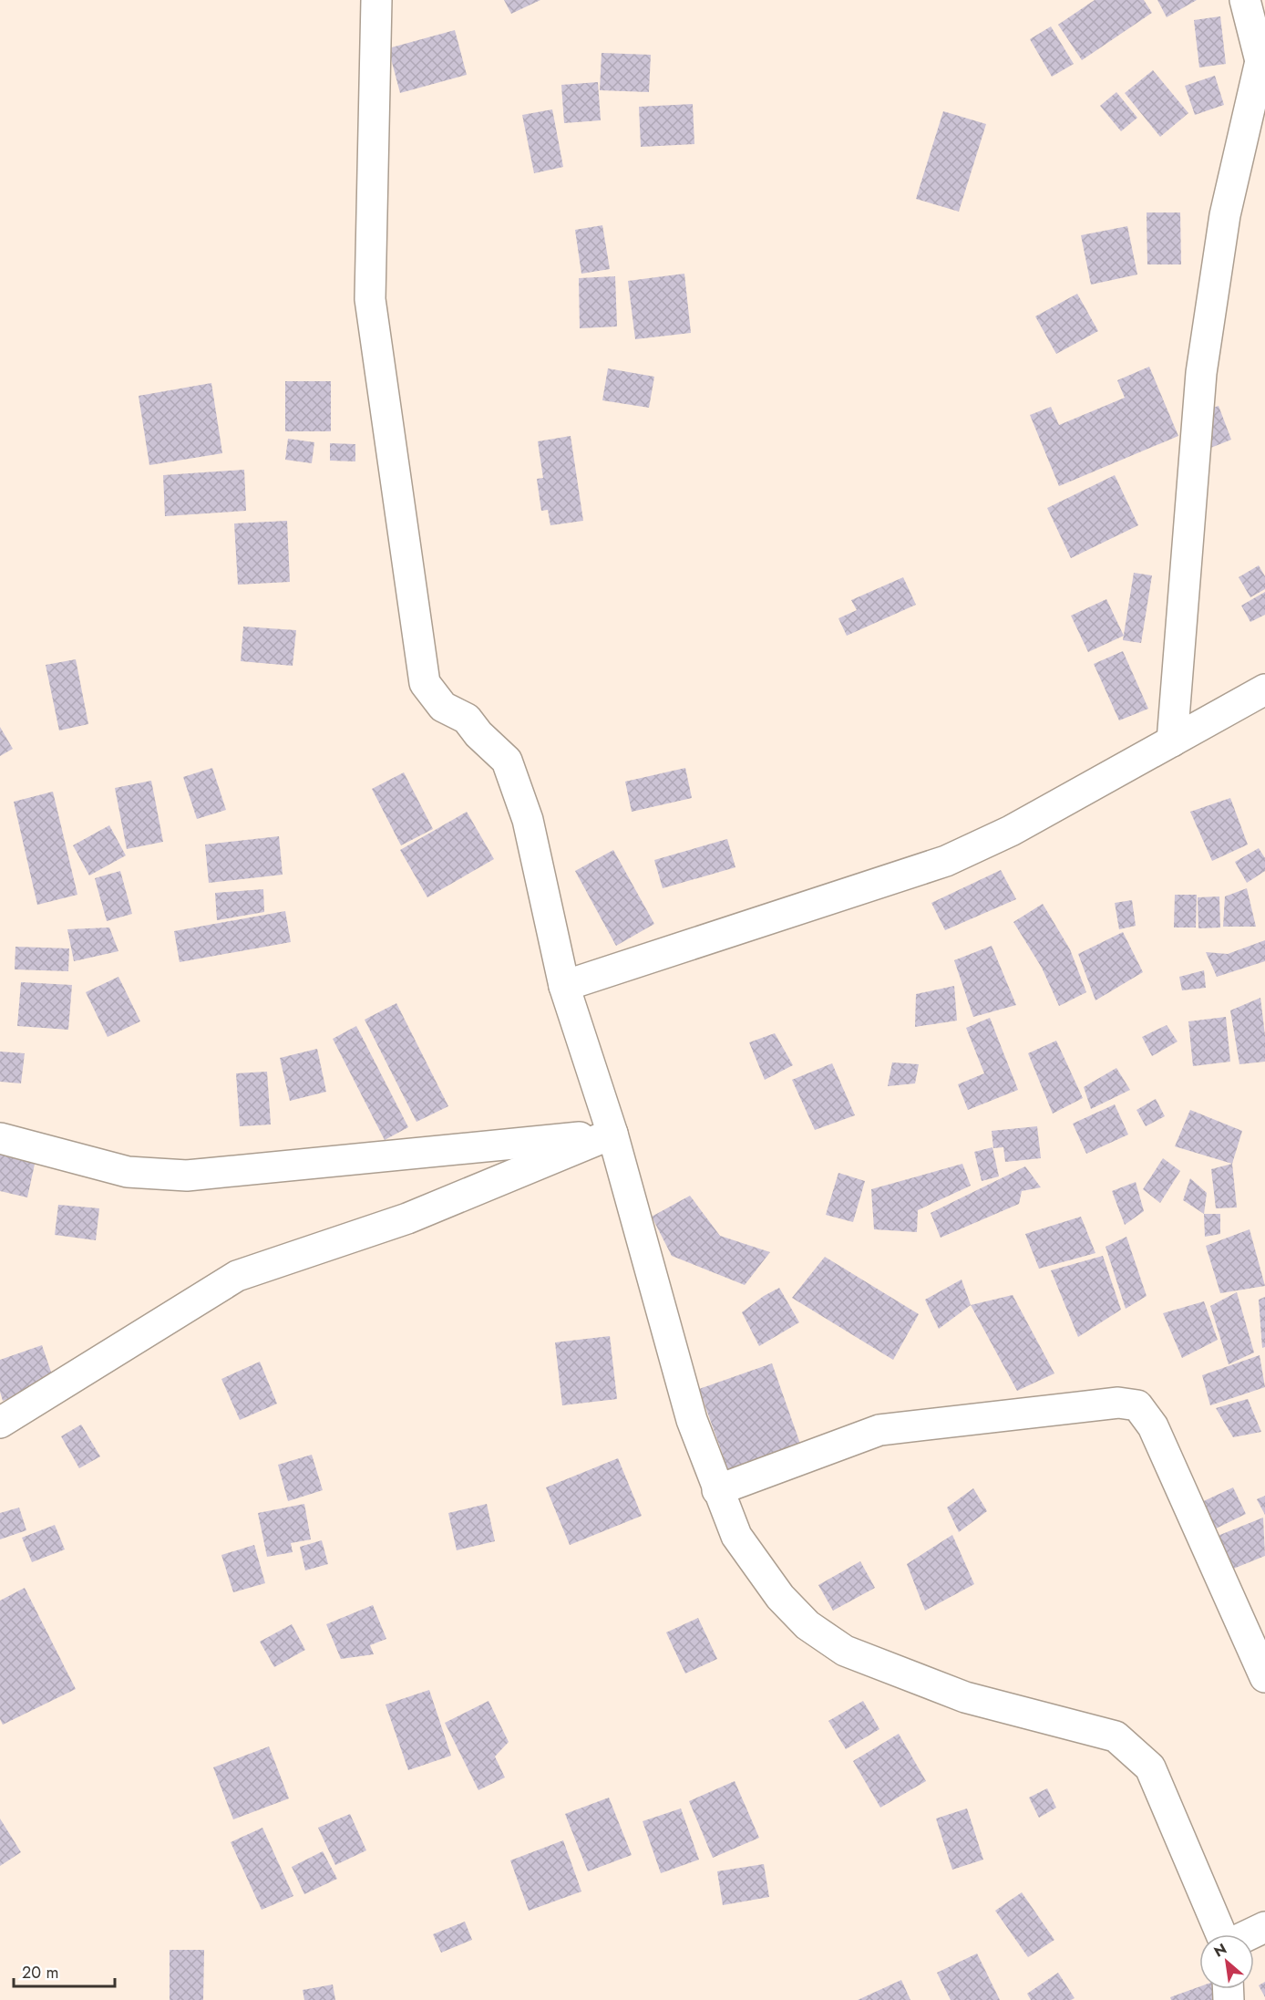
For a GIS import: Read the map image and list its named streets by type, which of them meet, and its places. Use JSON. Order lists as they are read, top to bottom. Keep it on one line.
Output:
{"scale_bar":"20 m","north":"top left"}
